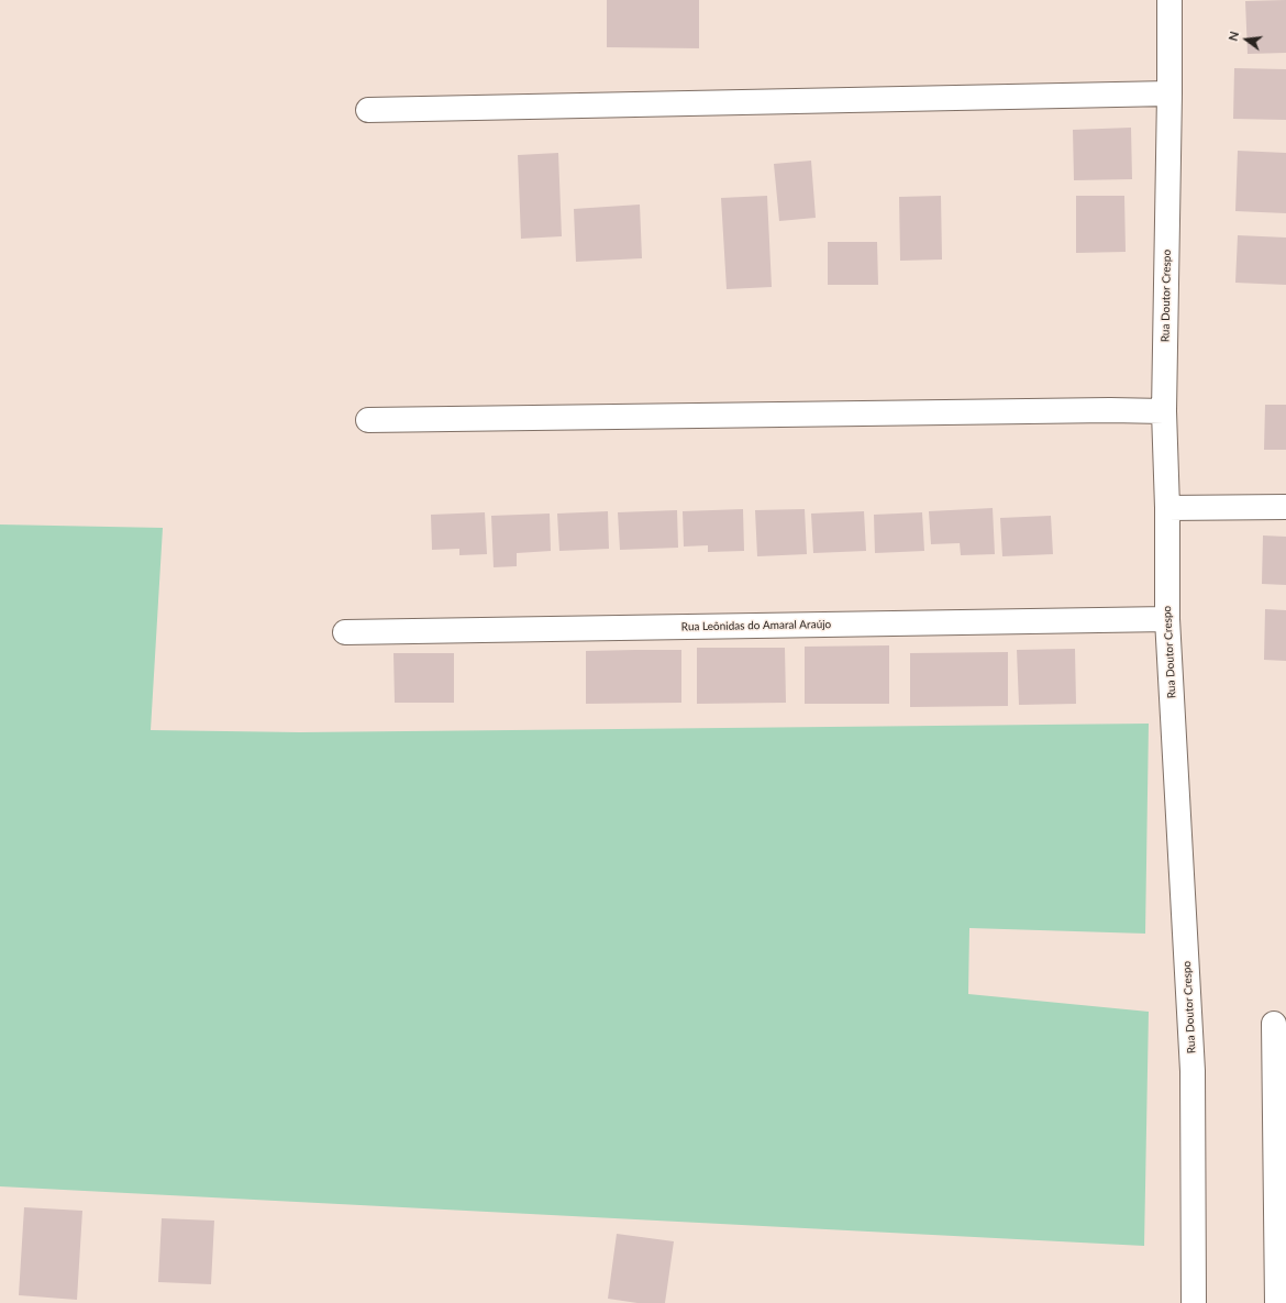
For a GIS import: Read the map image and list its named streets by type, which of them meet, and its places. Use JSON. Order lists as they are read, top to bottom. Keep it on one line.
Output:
{"streets":{"street":["Rua Doutor Crespo","Rua Leônidas do Amaral Araújo"]},"crossings":[["Rua Doutor Crespo","Rua Leônidas do Amaral Araújo"]],"north":"left"}
